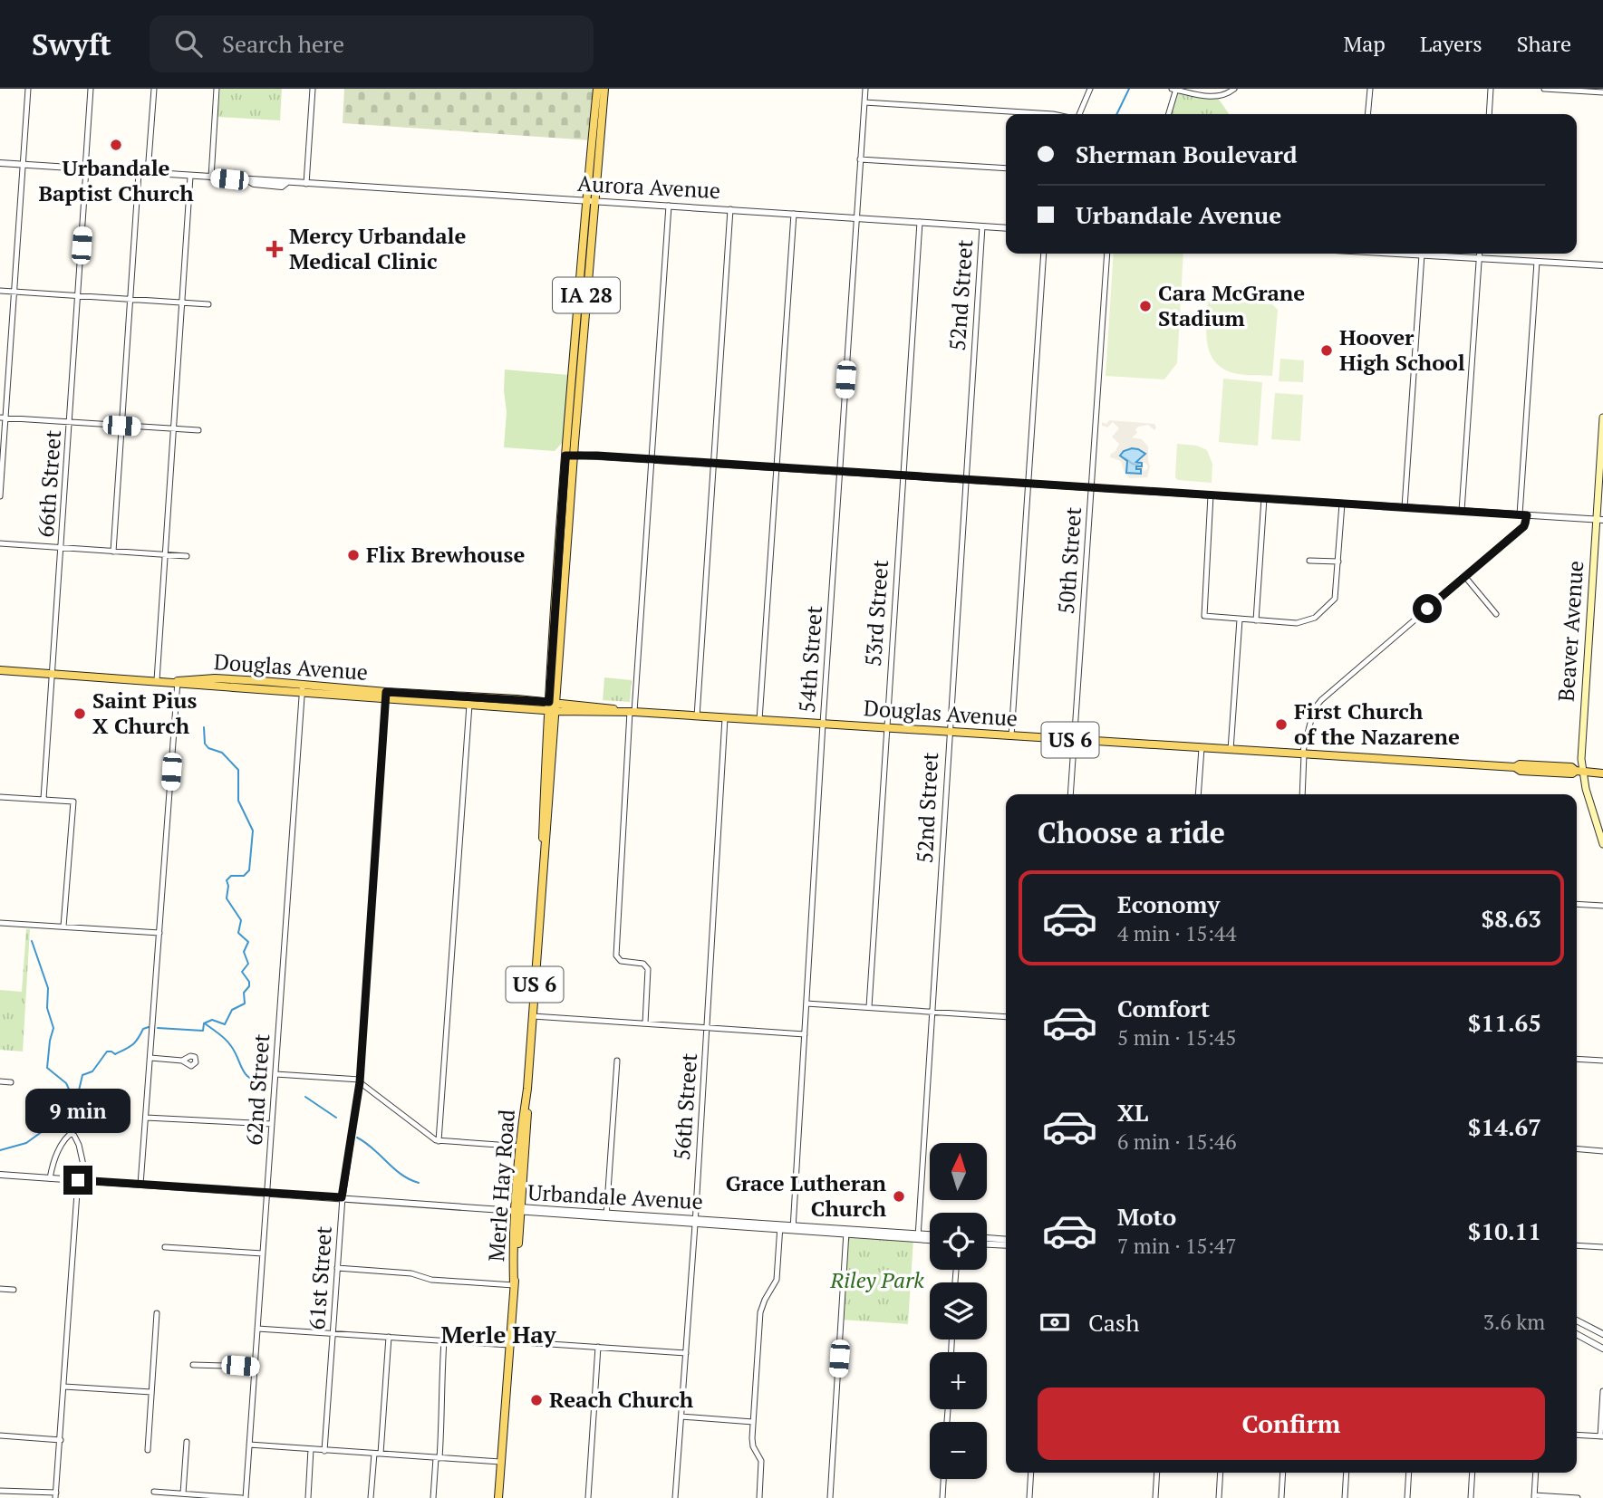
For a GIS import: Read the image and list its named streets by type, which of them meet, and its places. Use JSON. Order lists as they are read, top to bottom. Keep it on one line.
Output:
{"streets":{"main road":["IA 28","Beaver Avenue","Douglas Avenue","US 6","Merle Hay Road"],"street":["Aurora Avenue","52nd Street","66th Street","50th Street","53rd Street","54th Street","62nd Street","56th Street","Urbandale Avenue","61st Street"]},"crossings":[["Aurora Avenue","52nd Street"],["Aurora Avenue","66th Street"],["Aurora Avenue","53rd Street"],["Aurora Avenue","54th Street"],["Aurora Avenue","Merle Hay Road"],["52nd Street","Douglas Avenue"],["52nd Street","Urbandale Avenue"],["66th Street","Douglas Avenue"],["50th Street","Douglas Avenue"],["53rd Street","Douglas Avenue"],["Beaver Avenue","Douglas Avenue"],["54th Street","Douglas Avenue"],["54th Street","Urbandale Avenue"],["Douglas Avenue","62nd Street"],["Douglas Avenue","56th Street"],["Douglas Avenue","Merle Hay Road"],["Douglas Avenue","61st Street"],["62nd Street","Urbandale Avenue"],["56th Street","Urbandale Avenue"],["Merle Hay Road","Urbandale Avenue"],["Urbandale Avenue","61st Street"]],"districts":["Merle Hay"],"parks":["Riley Park"],"places":{"other":["Urbandale Baptist Church","Cara McGrane Stadium","Hoover High School","Flix Brewhouse","Saint Pius X Church","First Church of the Nazarene","Grace Lutheran Church","Reach Church"],"health":["Mercy Urbandale Medical Clinic"]},"north":"top","page":{"header":"Swyft","search":"Search here","nav":["Map","Layers","Share"],"banner":["Sherman Boulevard","Urbandale Avenue"],"heading":"Choose a ride","list":[{"name":"Economy","note":"4 min · 15:44","value":"$8.63"},{"name":"Comfort","note":"5 min · 15:45","value":"$11.65"},{"name":"XL","note":"6 min · 15:46","value":"$14.67"},{"name":"Moto","note":"7 min · 15:47","value":"$10.11"}],"bubble":"9 min","map_buttons":["+","−"],"pay":["Cash","3.6 km"],"buttons":"Confirm"}}
